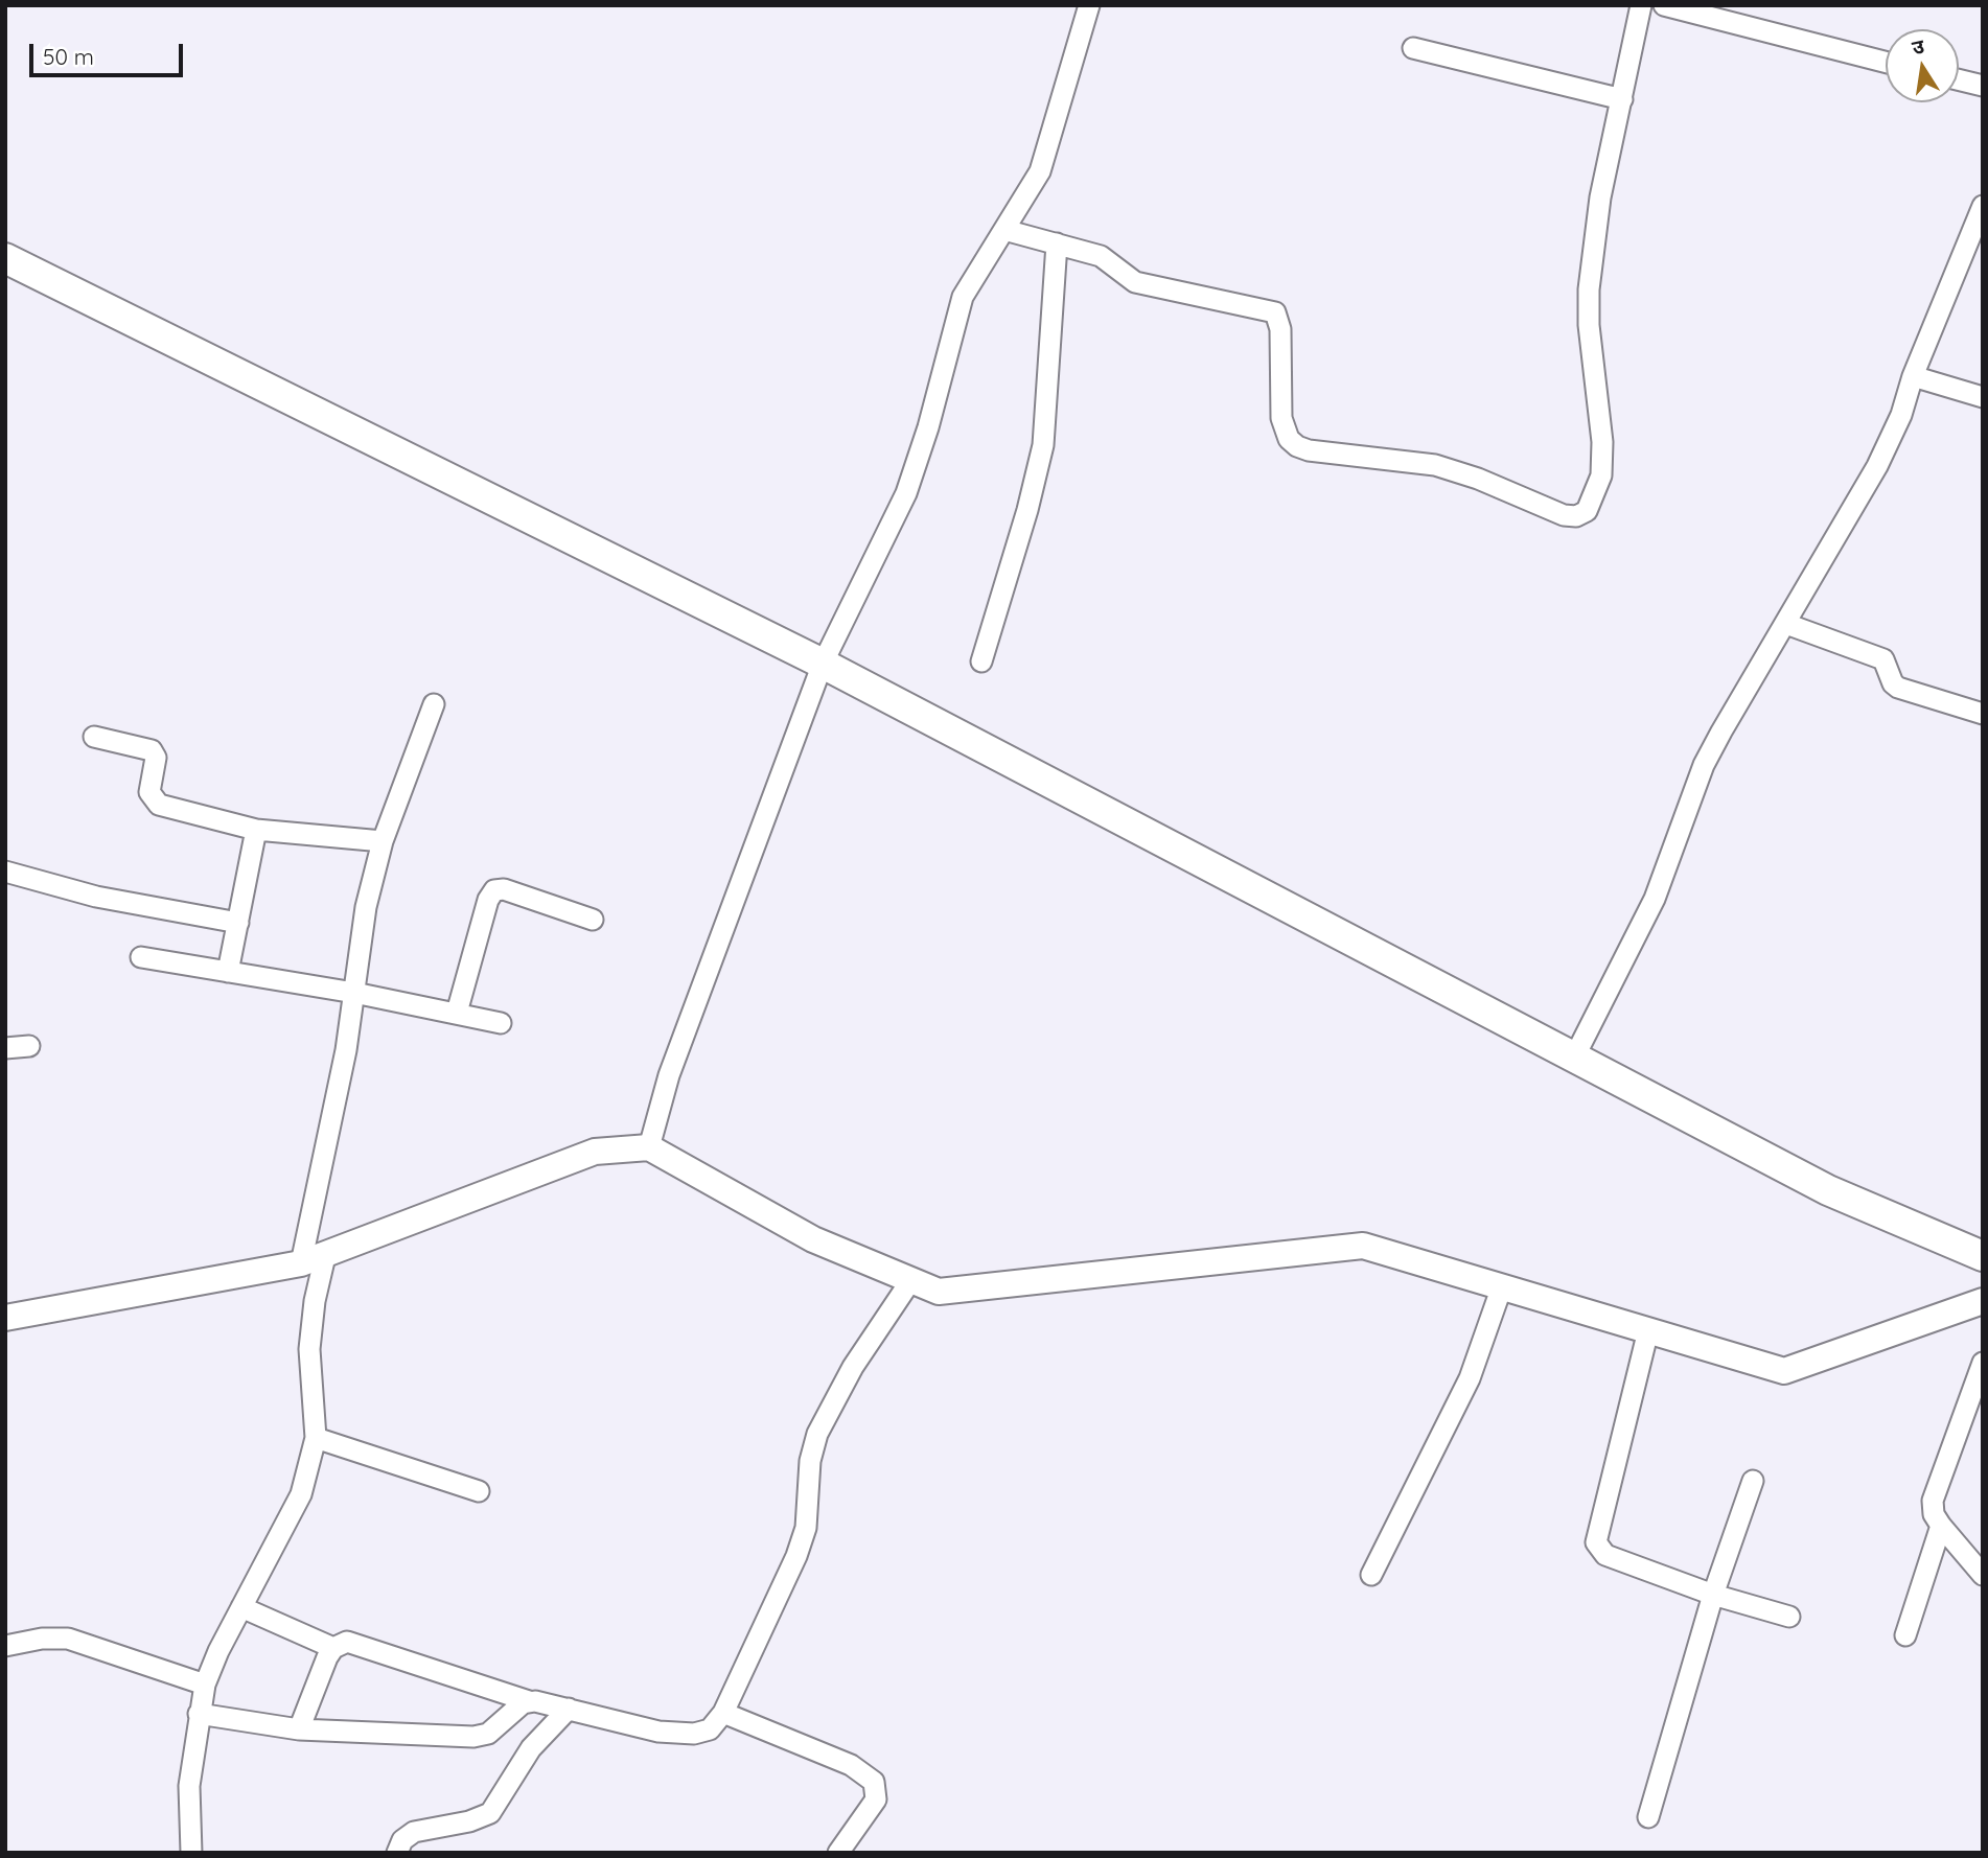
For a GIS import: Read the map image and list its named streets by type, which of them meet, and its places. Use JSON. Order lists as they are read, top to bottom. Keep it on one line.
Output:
{"scale_bar":"50 m","north":"top"}
